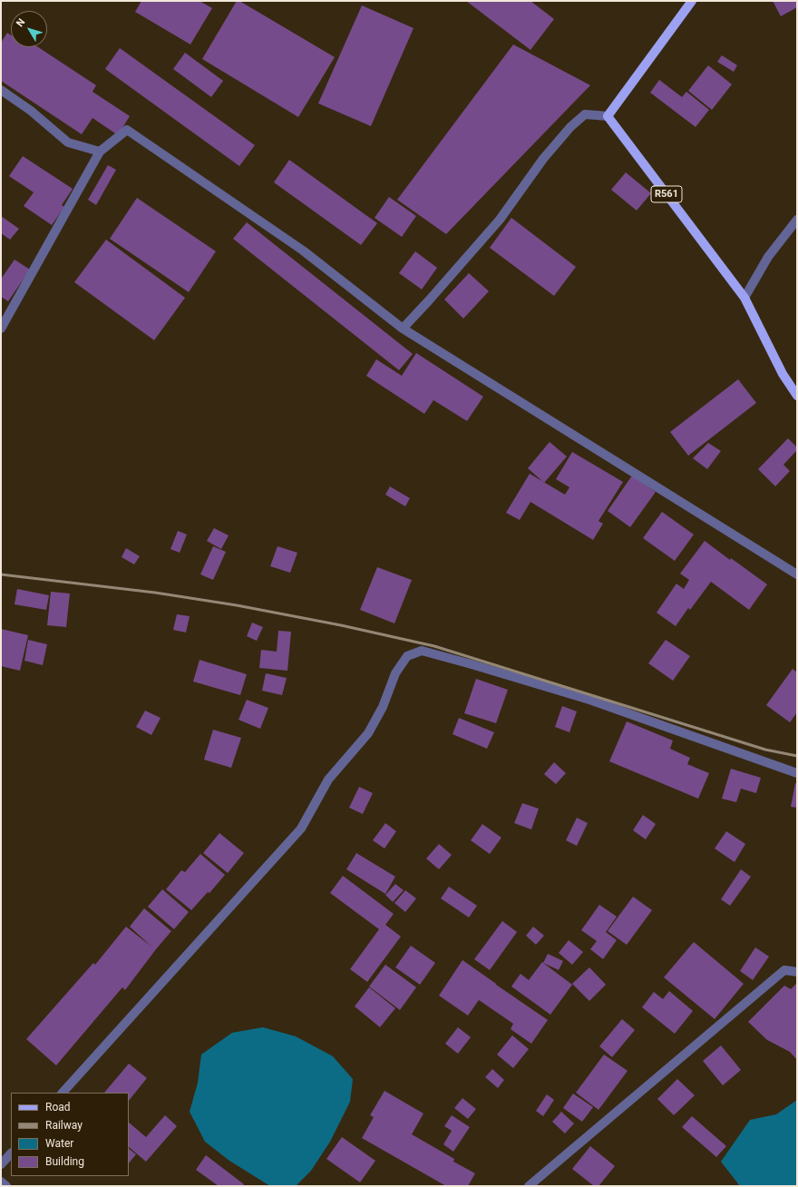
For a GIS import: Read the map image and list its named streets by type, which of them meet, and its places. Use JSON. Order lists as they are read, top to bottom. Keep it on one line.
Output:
{"streets":{"main road":["R561"]},"legend":["Road","Railway","Water","Building"],"north":"top left"}
